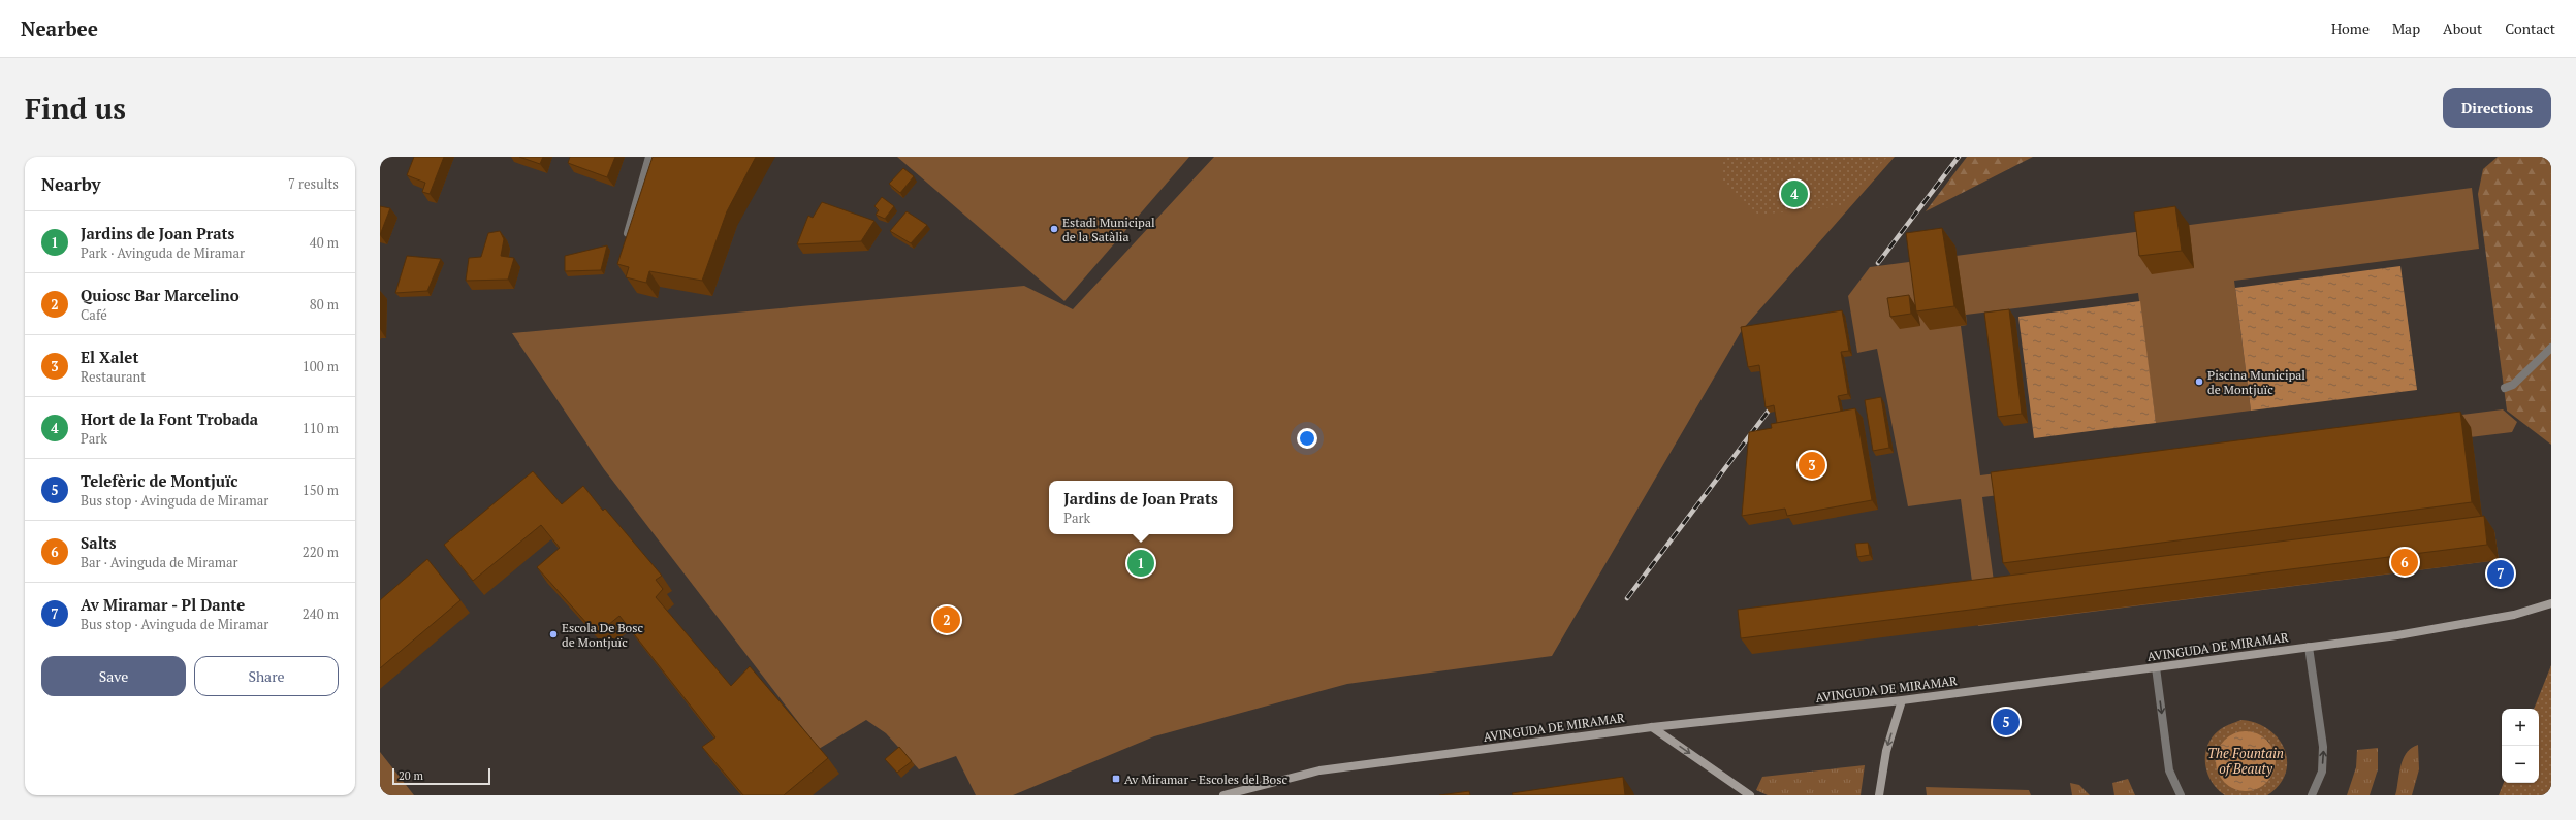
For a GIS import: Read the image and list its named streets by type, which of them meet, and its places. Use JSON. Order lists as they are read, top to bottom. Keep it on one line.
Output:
{"streets":{"street":["AVINGUDA DE MIRAMAR"]},"water":["The Fountain of Beauty"],"places":{"other":["Estadi Municipal de la Satàlia","Piscina Municipal de Montjuïc","Escola De Bosc de Montjuïc"],"transit":["Av Miramar - Escoles del Bosc"]},"scale_bar":"20 m","page":{"header":"Nearbee","nav":["Home","Map","About","Contact"],"buttons":["Directions",["Save","Share"]],"title":"Find us","heading":["Nearby","7 results"],"pins":["4","3","6","1","7","2","5"],"list":[{"mark":"1","name":"Jardins de Joan Prats","note":"Park · Avinguda de Miramar","value":"40 m"},{"mark":"2","name":"Quiosc Bar Marcelino","note":"Café","value":"80 m"},{"mark":"3","name":"El Xalet","note":"Restaurant","value":"100 m"},{"mark":"4","name":"Hort de la Font Trobada","note":"Park","value":"110 m"},{"mark":"5","name":"Telefèric de Montjuïc","note":"Bus stop · Avinguda de Miramar","value":"150 m"},{"mark":"6","name":"Salts","note":"Bar · Avinguda de Miramar","value":"220 m"},{"mark":"7","name":"Av Miramar - Pl Dante","note":"Bus stop · Avinguda de Miramar","value":"240 m"}],"popup":["Jardins de Joan Prats","Park"],"map_buttons":["+","−"],"scale":"20 m"}}
